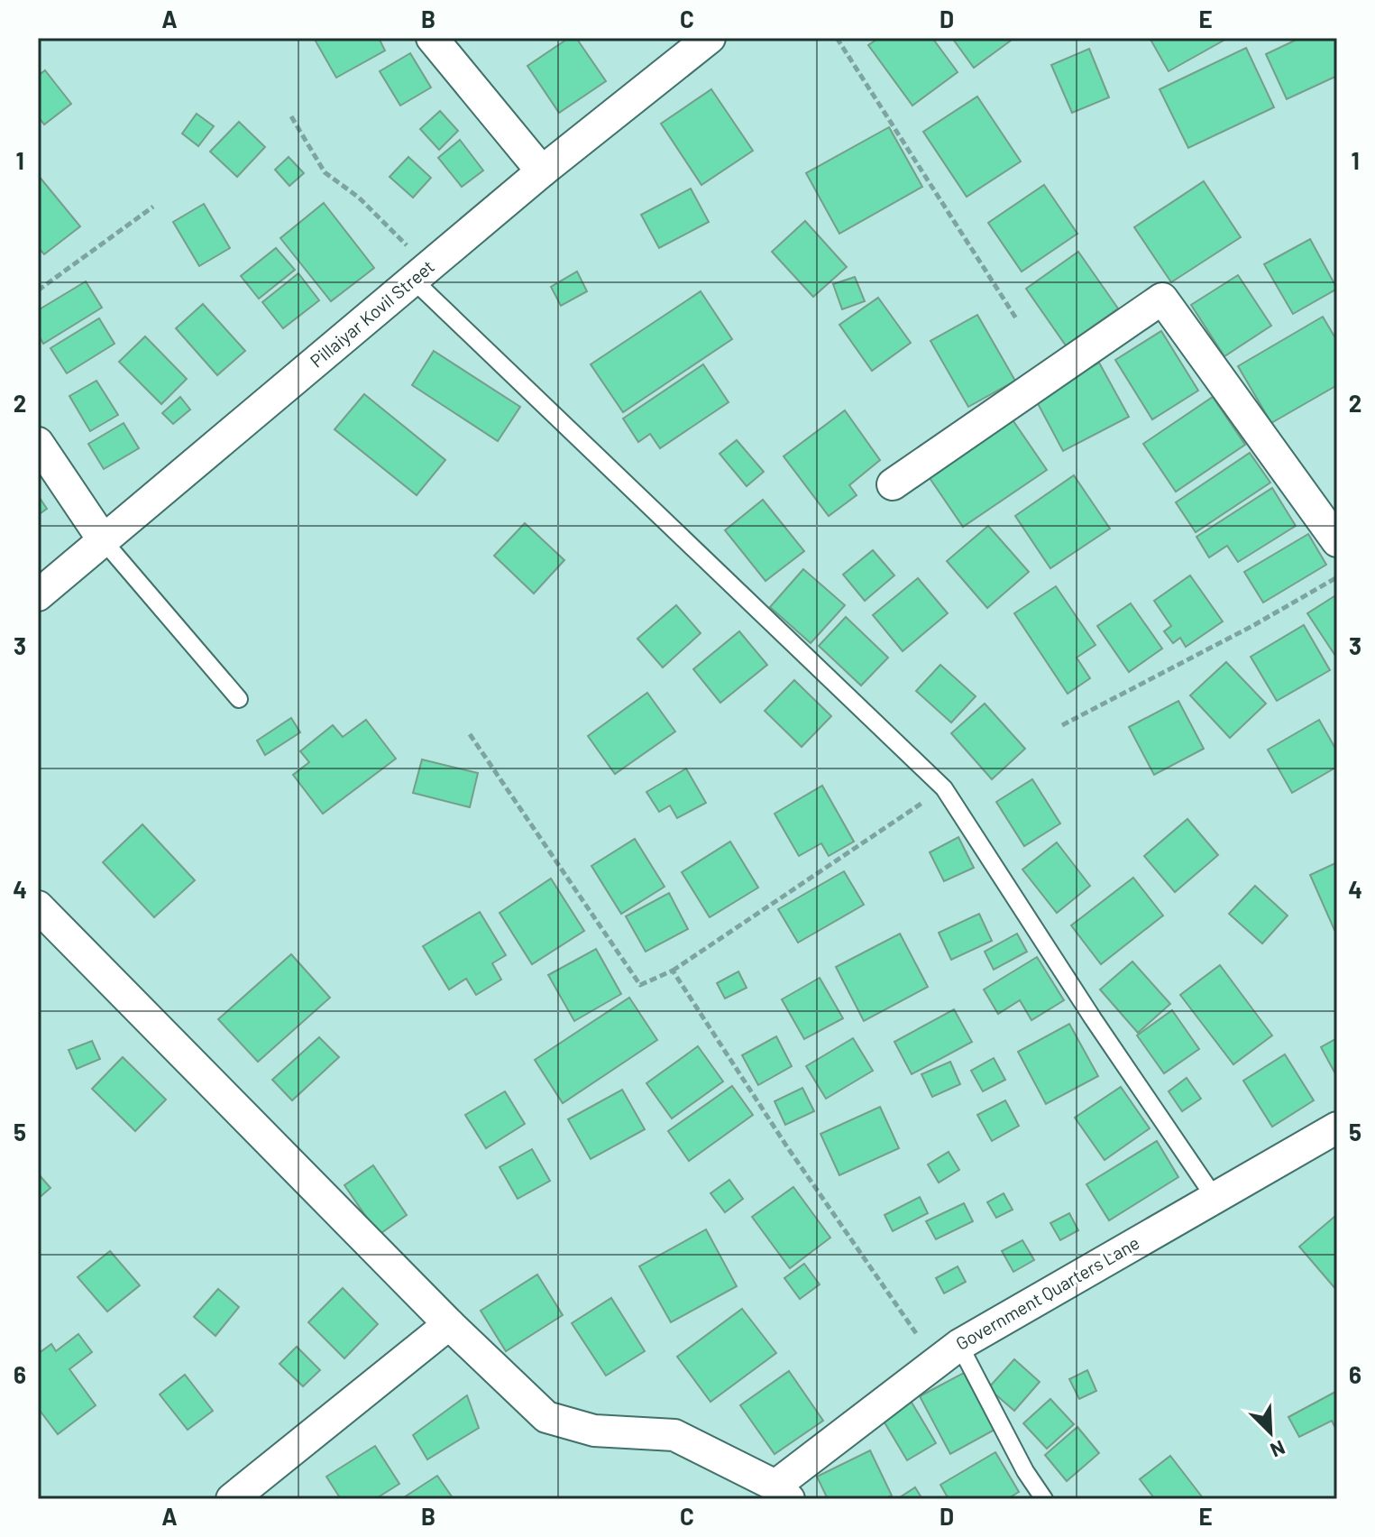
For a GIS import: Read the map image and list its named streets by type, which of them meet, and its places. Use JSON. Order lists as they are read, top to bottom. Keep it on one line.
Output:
{"streets":{"street":["Pillaiyar Kovil Street","Government Quarters Lane"]},"north":"bottom right","grid":{"columns":["A","B","C","D","E"],"rows":["1","2","3","4","5","6"]}}
